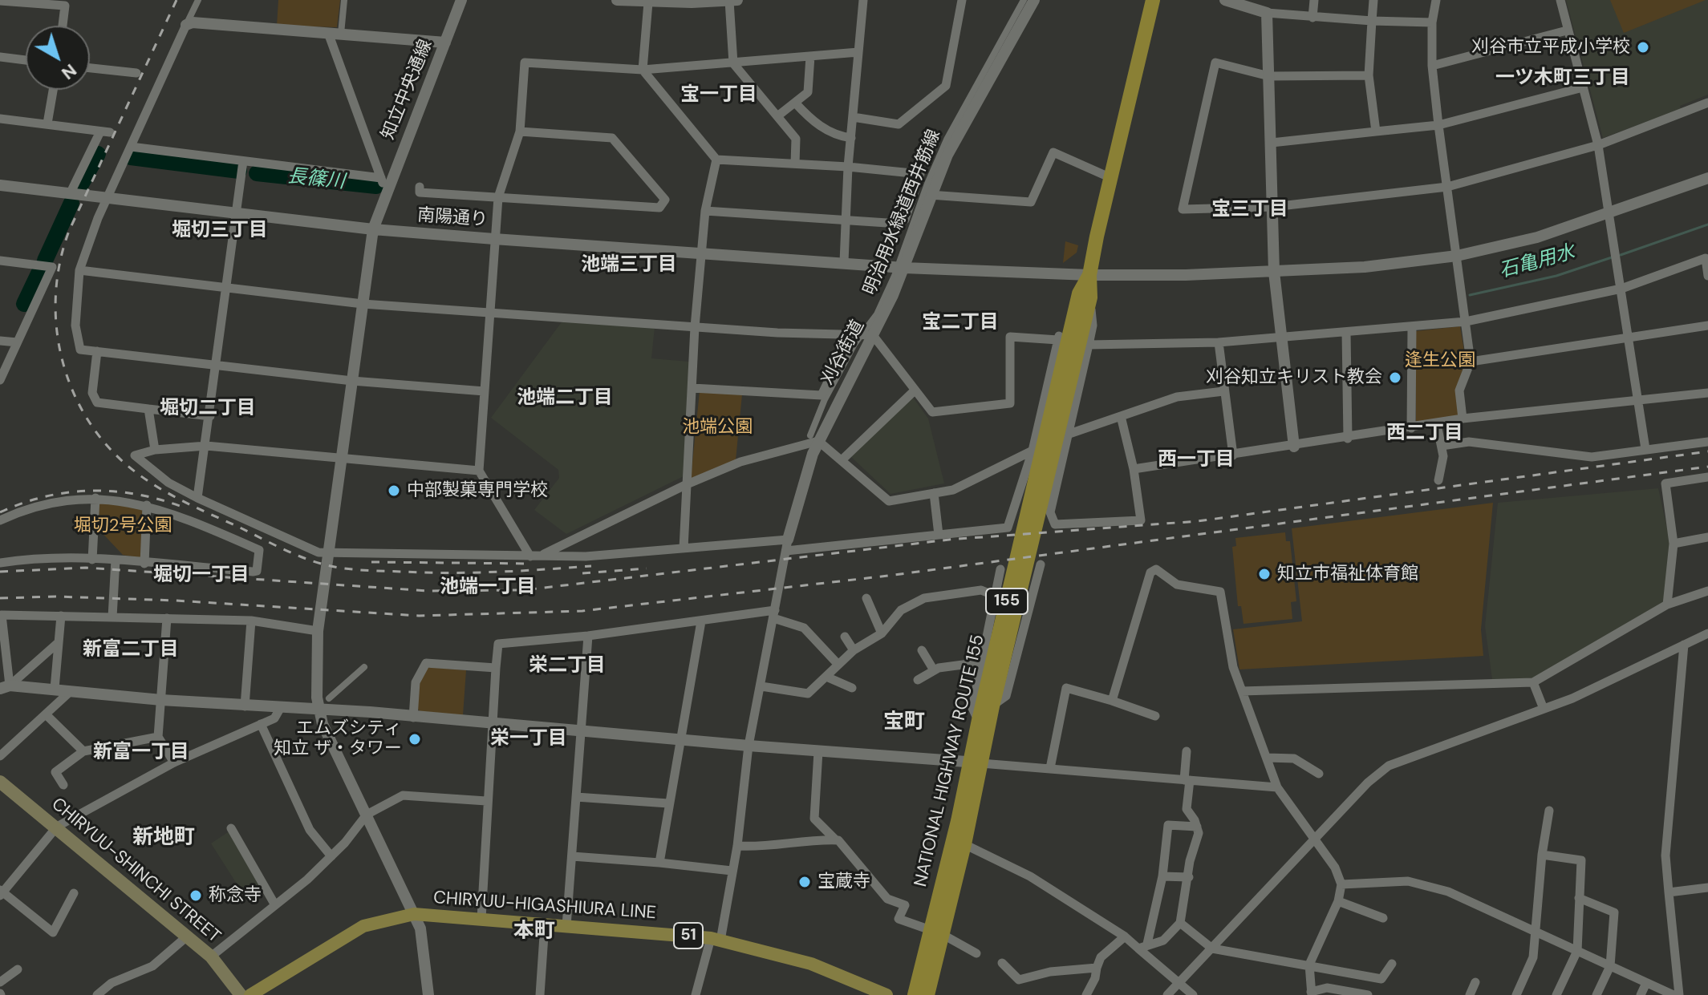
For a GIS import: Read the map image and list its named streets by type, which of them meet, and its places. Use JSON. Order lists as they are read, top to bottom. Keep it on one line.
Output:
{"streets":{"highway":["155","NATIONAL HIGHWAY ROUTE 155"],"main road":["CHIRYUU-SHINCHI STREET","CHIRYUU-HIGASHIURA LINE","51"],"street":["知立中央通線","明治用水緑道西井筋線","南陽通り","刈谷街道"]},"crossings":[["知立中央通線","南陽通り"],["知立中央通線","CHIRYUU-HIGASHIURA LINE"],["明治用水緑道西井筋線","南陽通り"],["明治用水緑道西井筋線","刈谷街道"],["南陽通り","刈谷街道"],["南陽通り","NATIONAL HIGHWAY ROUTE 155"],["刈谷街道","CHIRYUU-HIGASHIURA LINE"]],"districts":["一ツ木町三丁目","宝一丁目","宝三丁目","堀切三丁目","池端三丁目","宝二丁目","池端二丁目","堀切二丁目","西二丁目","西一丁目","堀切一丁目","池端一丁目","新富二丁目","栄二丁目","宝町","栄一丁目","新富一丁目","新地町","本町"],"water":["長篠川","石亀用水"],"parks":["逢生公園","池端公園","堀切2号公園"],"places":["刈谷市立平成小学校","刈谷知立キリスト教会","中部製菓専門学校","知立市福祉体育館","エムズシティ 知立 ザ・タワー","宝蔵寺","称念寺"],"north":"bottom right"}
